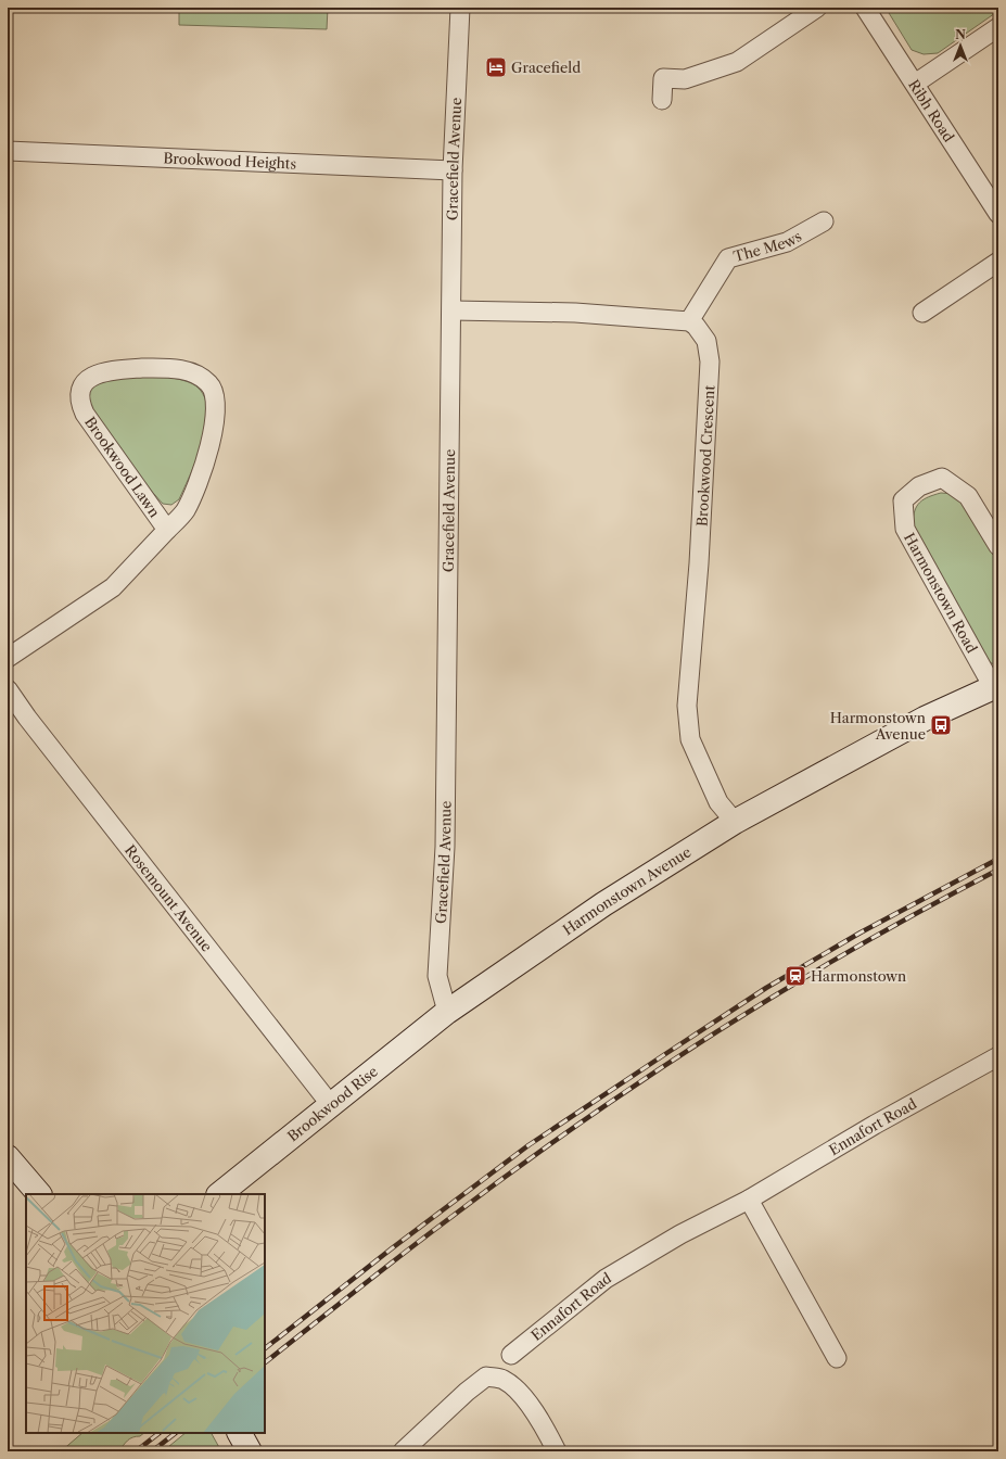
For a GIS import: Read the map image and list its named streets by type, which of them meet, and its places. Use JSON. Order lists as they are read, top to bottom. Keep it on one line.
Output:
{"streets":{"street":["Ribh Road","Gracefield Avenue","Brookwood Heights","The Mews","Brookwood Crescent","Brookwood Lawn","Harmonstown Road","Harmonstown Avenue","Rosemount Avenue","Brookwood Rise","Ennafort Road"]},"crossings":[["Gracefield Avenue","Brookwood Heights"],["Gracefield Avenue","Harmonstown Avenue"],["Gracefield Avenue","Brookwood Rise"],["The Mews","Brookwood Crescent"],["Brookwood Crescent","Harmonstown Avenue"],["Harmonstown Road","Harmonstown Avenue"],["Harmonstown Avenue","Brookwood Rise"],["Rosemount Avenue","Brookwood Rise"]],"places":{"hotel":["Gracefield"],"bus stop":["Harmonstown Avenue"],"station":["Harmonstown"]},"north":"top"}
